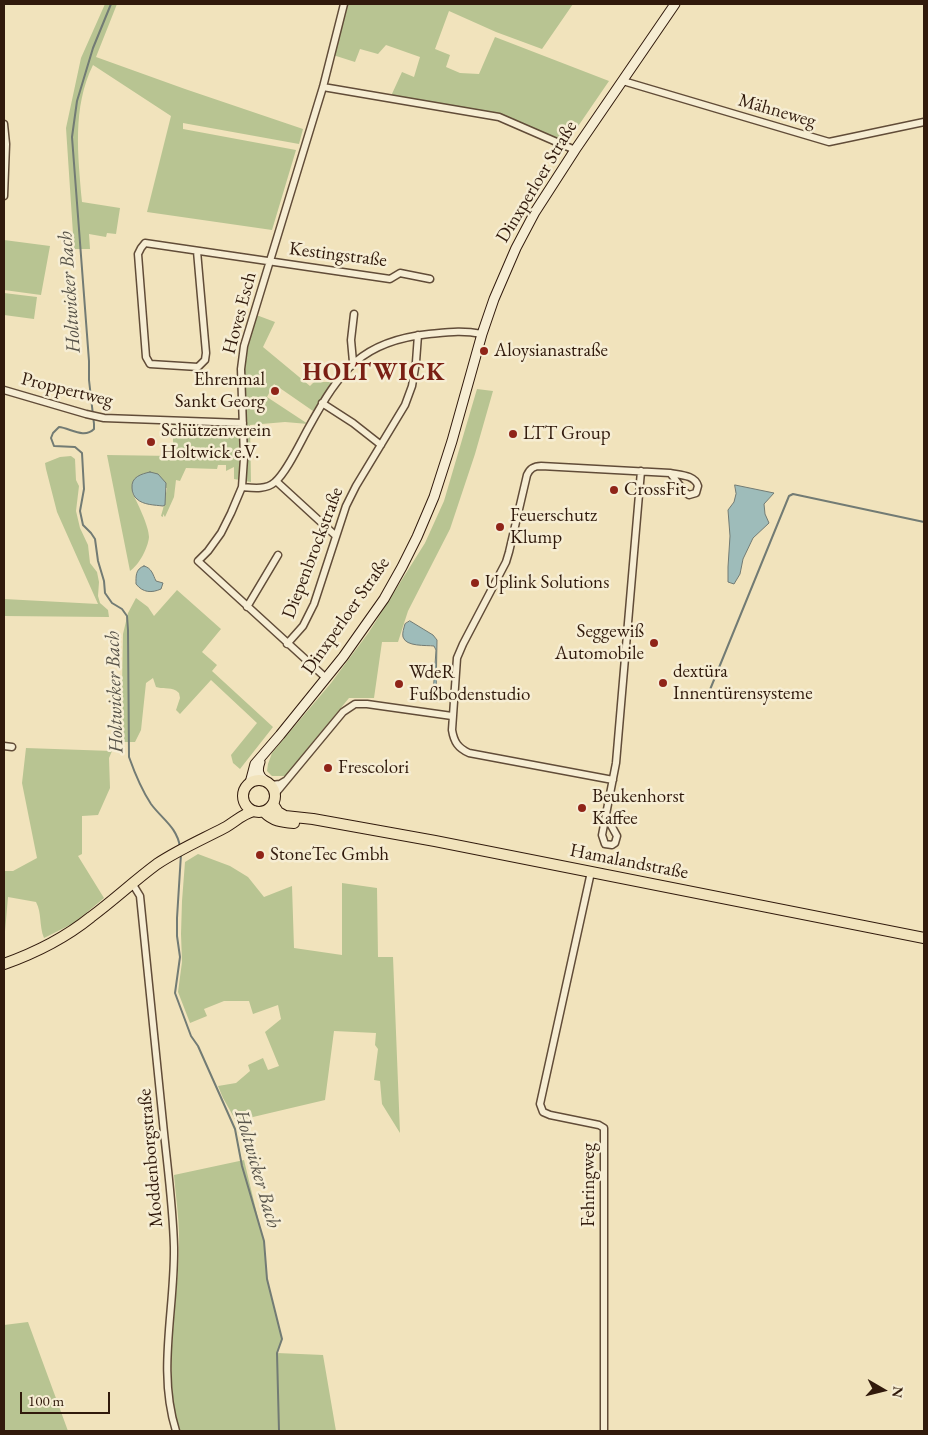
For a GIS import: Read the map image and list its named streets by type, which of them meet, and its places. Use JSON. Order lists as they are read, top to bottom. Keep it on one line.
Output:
{"streets":{"main road":["Dinxperloer Straße","Hamalandstraße"],"street":["Mähneweg","Kestingstraße","Hoves Esch","Proppertweg","Diepenbrockstraße","Moddenborgstraße","Fehringweg"]},"crossings":[["Mähneweg","Dinxperloer Straße"],["Dinxperloer Straße","Hoves Esch"],["Dinxperloer Straße","Hamalandstraße"],["Kestingstraße","Hoves Esch"],["Hoves Esch","Proppertweg"],["Hoves Esch","Diepenbrockstraße"],["Hamalandstraße","Fehringweg"]],"districts":["HOLTWICK"],"water":["Holtwicker Bach"],"places":["Aloysianastraße","Ehrenmal Sankt Georg","LTT Group","Schützenverein Holtwick e.V.","CrossFit","Feuerschutz Klump","Uplink Solutions","Seggewiß Automobile","dextüra Innentürensysteme","WdeR Fußbodenstudio","Frescolori","Beukenhorst Kaffee","StoneTec Gmbh"],"scale_bar":"100 m","north":"right"}
